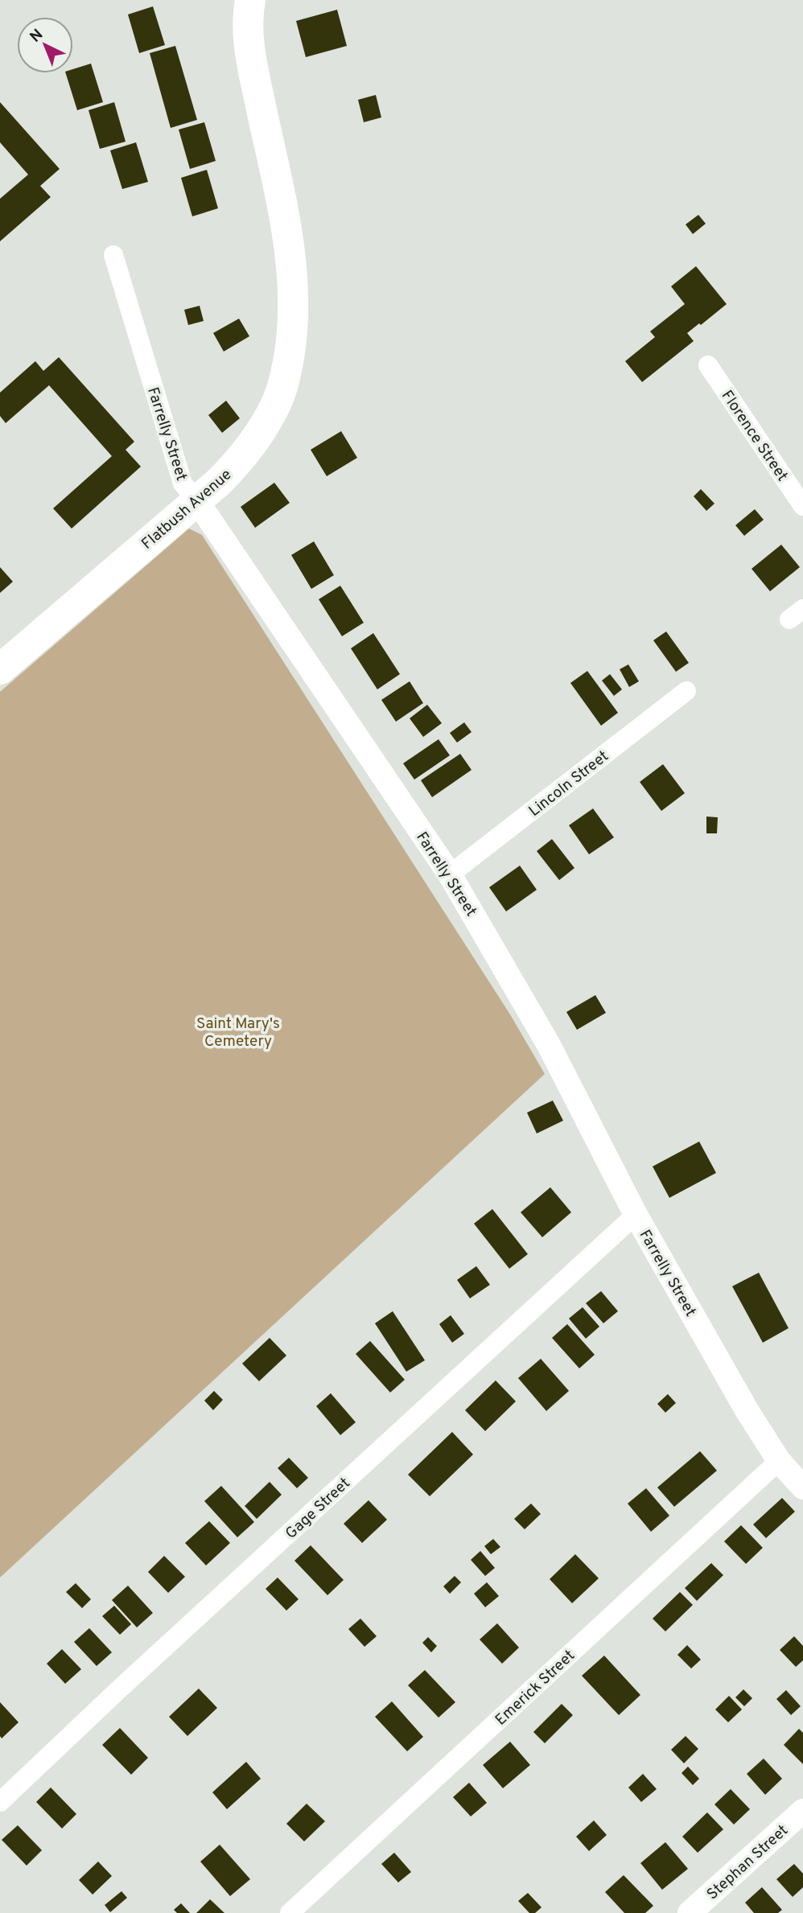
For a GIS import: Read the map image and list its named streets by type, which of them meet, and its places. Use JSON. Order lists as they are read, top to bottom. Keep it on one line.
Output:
{"streets":{"main road":["Flatbush Avenue"],"street":["Farrelly Street","Florence Street","Lincoln Street","Gage Street","Emerick Street","Stephan Street"]},"crossings":[["Farrelly Street","Flatbush Avenue"],["Farrelly Street","Lincoln Street"],["Farrelly Street","Gage Street"],["Farrelly Street","Emerick Street"]],"parks":["Saint Mary's Cemetery"],"north":"top left"}
